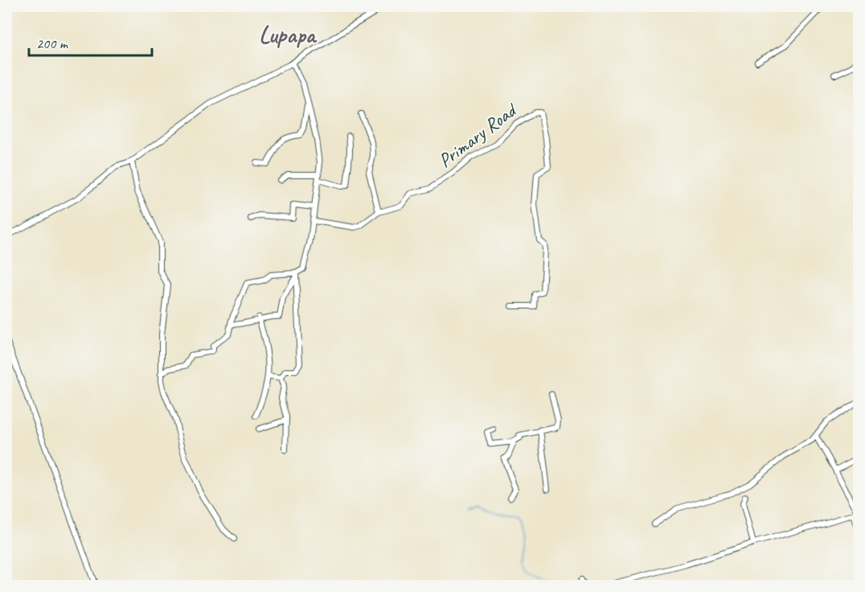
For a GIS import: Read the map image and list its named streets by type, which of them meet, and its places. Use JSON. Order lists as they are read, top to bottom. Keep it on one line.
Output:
{"streets":{"street":["Primary Road"]},"districts":["Lupapa"],"scale_bar":"200 m"}
